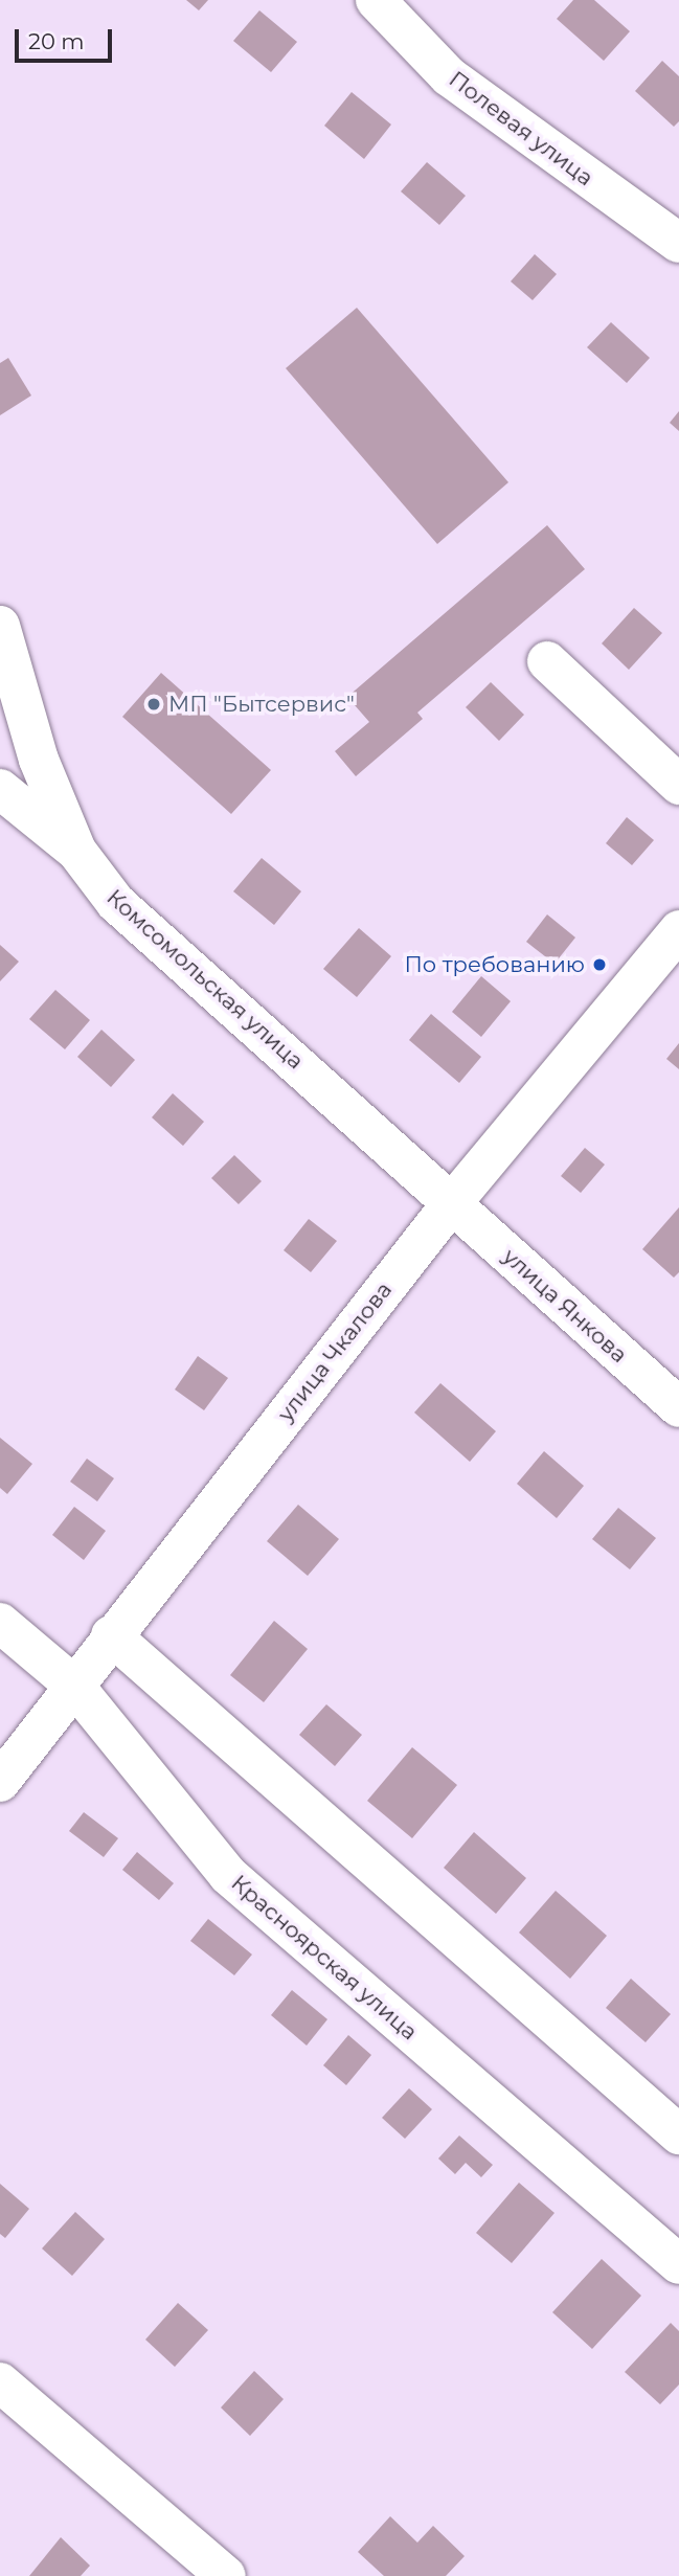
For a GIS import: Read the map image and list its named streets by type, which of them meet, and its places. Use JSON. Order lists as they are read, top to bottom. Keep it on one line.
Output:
{"streets":{"street":["Полевая улица","Комсомольская улица","улица Янкова","улица Чкалова","Красноярская улица"]},"crossings":[["Комсомольская улица","улица Янкова"],["Комсомольская улица","улица Чкалова"],["улица Янкова","улица Чкалова"],["улица Чкалова","Красноярская улица"]],"places":["МП \"Бытсервис\"","По требованию"],"scale_bar":"20 m"}
